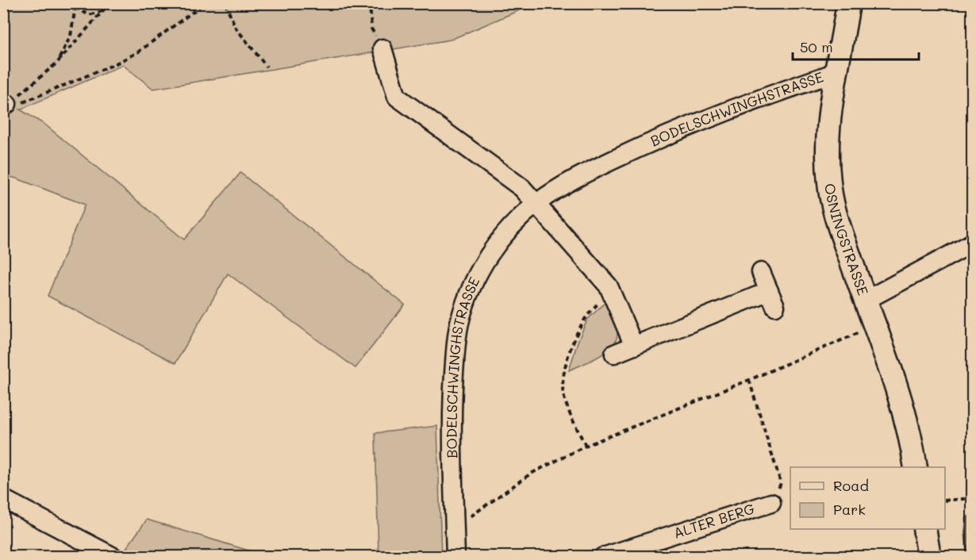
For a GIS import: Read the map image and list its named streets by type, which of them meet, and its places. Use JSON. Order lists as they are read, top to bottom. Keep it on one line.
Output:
{"streets":{"main road":["OSNINGSTRASSE"],"street":["BODELSCHWINGHSTRASSE","ALTER BERG"]},"crossings":[["BODELSCHWINGHSTRASSE","OSNINGSTRASSE"]],"legend":["Road","Park"],"scale_bar":"50 m"}
